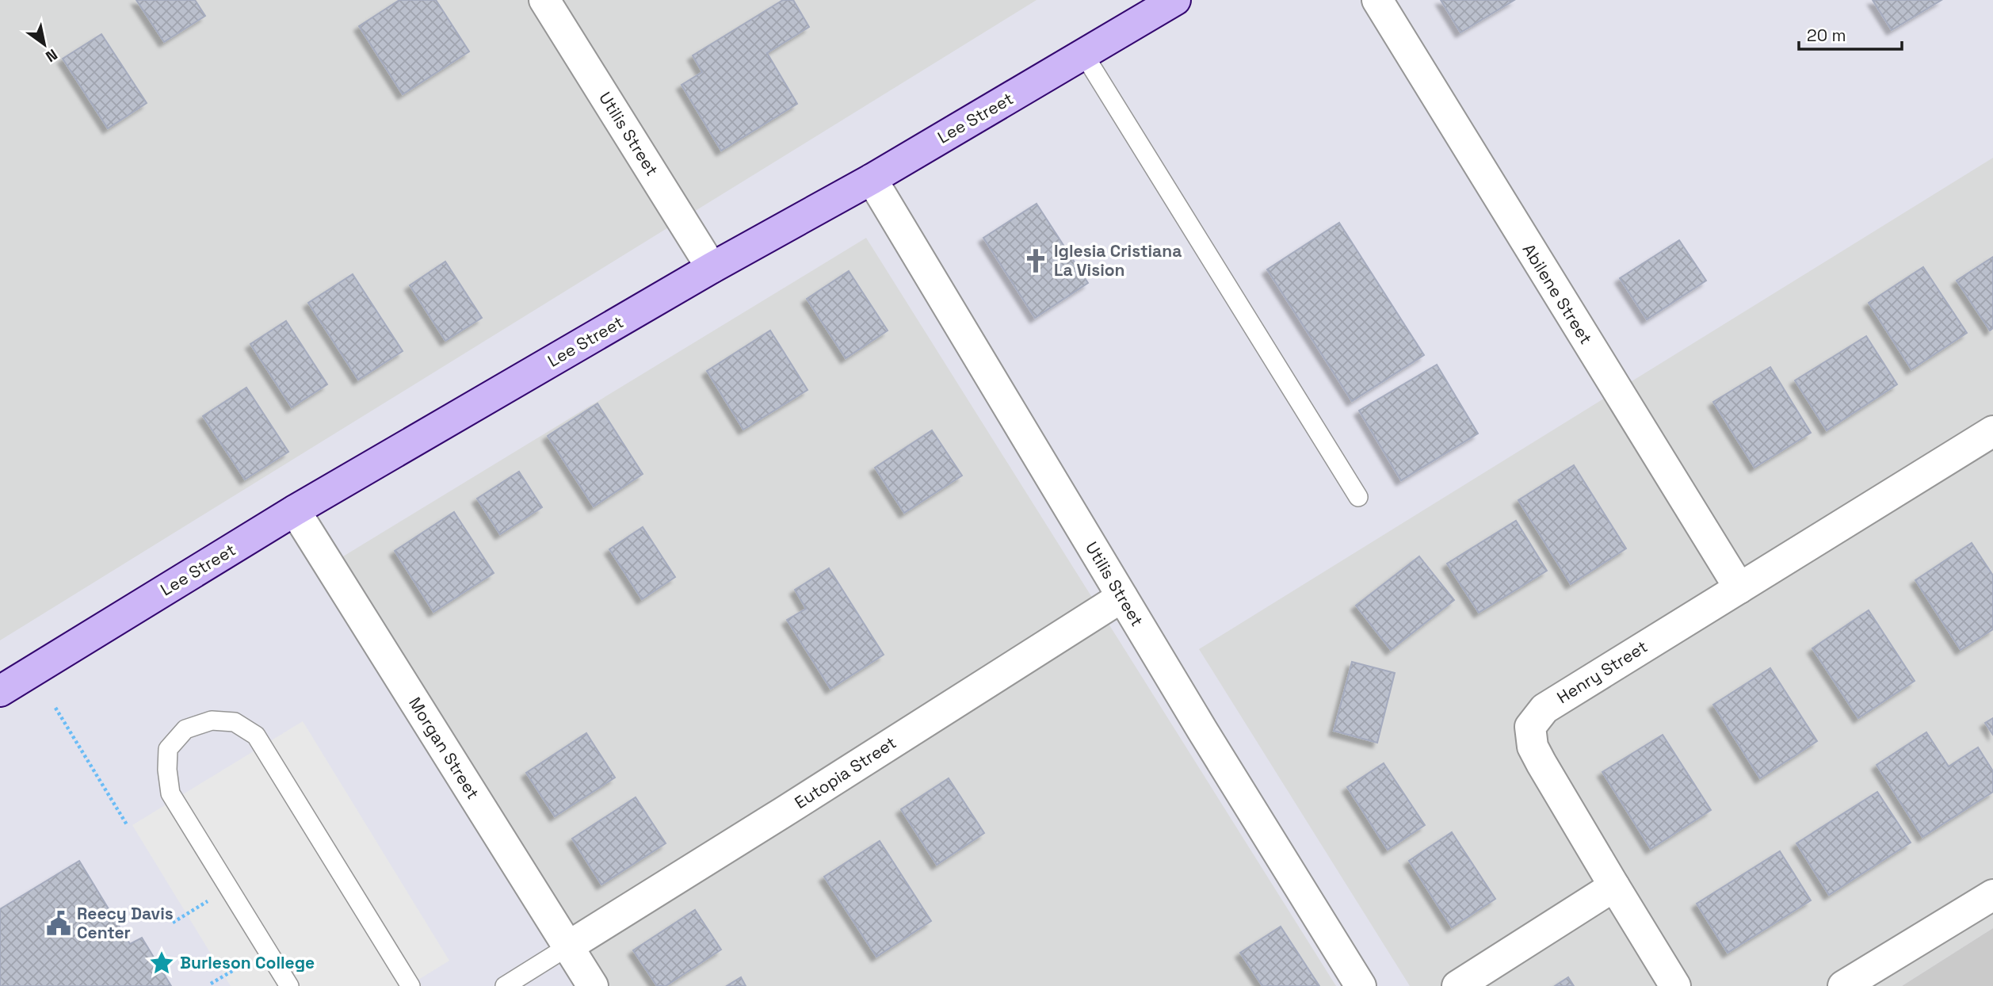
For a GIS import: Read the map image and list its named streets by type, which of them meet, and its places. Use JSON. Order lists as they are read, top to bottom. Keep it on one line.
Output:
{"streets":{"main road":["Lee Street"],"street":["Utilis Street","Abilene Street","Henry Street","Morgan Street","Eutopia Street"]},"crossings":[["Lee Street","Utilis Street"],["Lee Street","Morgan Street"],["Utilis Street","Eutopia Street"],["Abilene Street","Henry Street"],["Morgan Street","Eutopia Street"]],"places":{"church":["Iglesia Cristiana La Vision"],"public building":["Reecy Davis Center"],"place":["Burleson College"]},"scale_bar":"20 m","north":"bottom right"}
